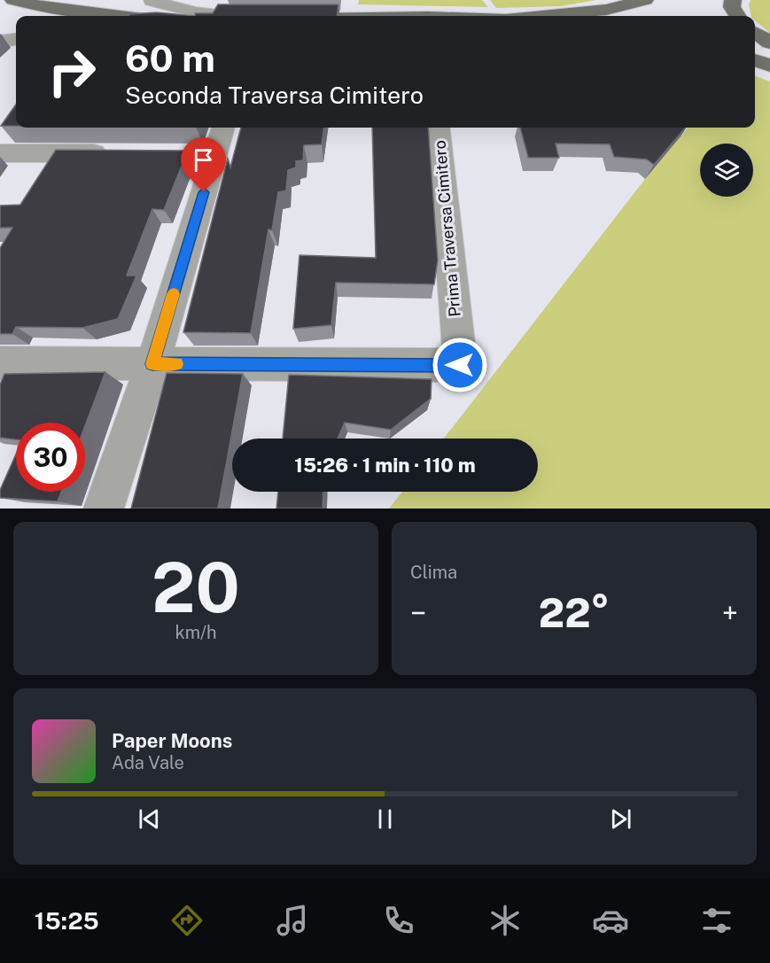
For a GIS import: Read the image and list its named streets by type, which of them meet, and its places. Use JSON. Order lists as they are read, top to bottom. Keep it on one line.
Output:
{"streets":{"street":["Prima Traversa Cimitero"]},"page":{"turn":["60 m","Seconda Traversa Cimitero"],"limit":"30","trip":"15:26 · 1 min · 110 m","tile":[["20","km/h"],"Clima"],"heat":["−","22°","+"],"song":["Paper Moons","Ada Vale"],"tabs":"15:25"}}
